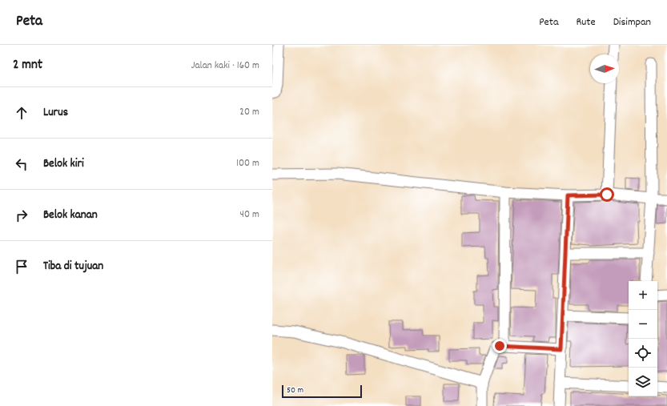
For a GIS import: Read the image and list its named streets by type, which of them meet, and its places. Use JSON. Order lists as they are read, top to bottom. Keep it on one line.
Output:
{"scale_bar":"50 m","north":"right","page":{"header":"Peta","nav":["Peta","Rute","Disimpan"],"heading":["2 mnt","Jalan kaki · 160 m"],"list":[["Lurus","20 m"],["Belok kiri","100 m"],["Belok kanan","40 m"],"Tiba di tujuan"],"map_buttons":["+","−"],"scale":"50 m"}}
